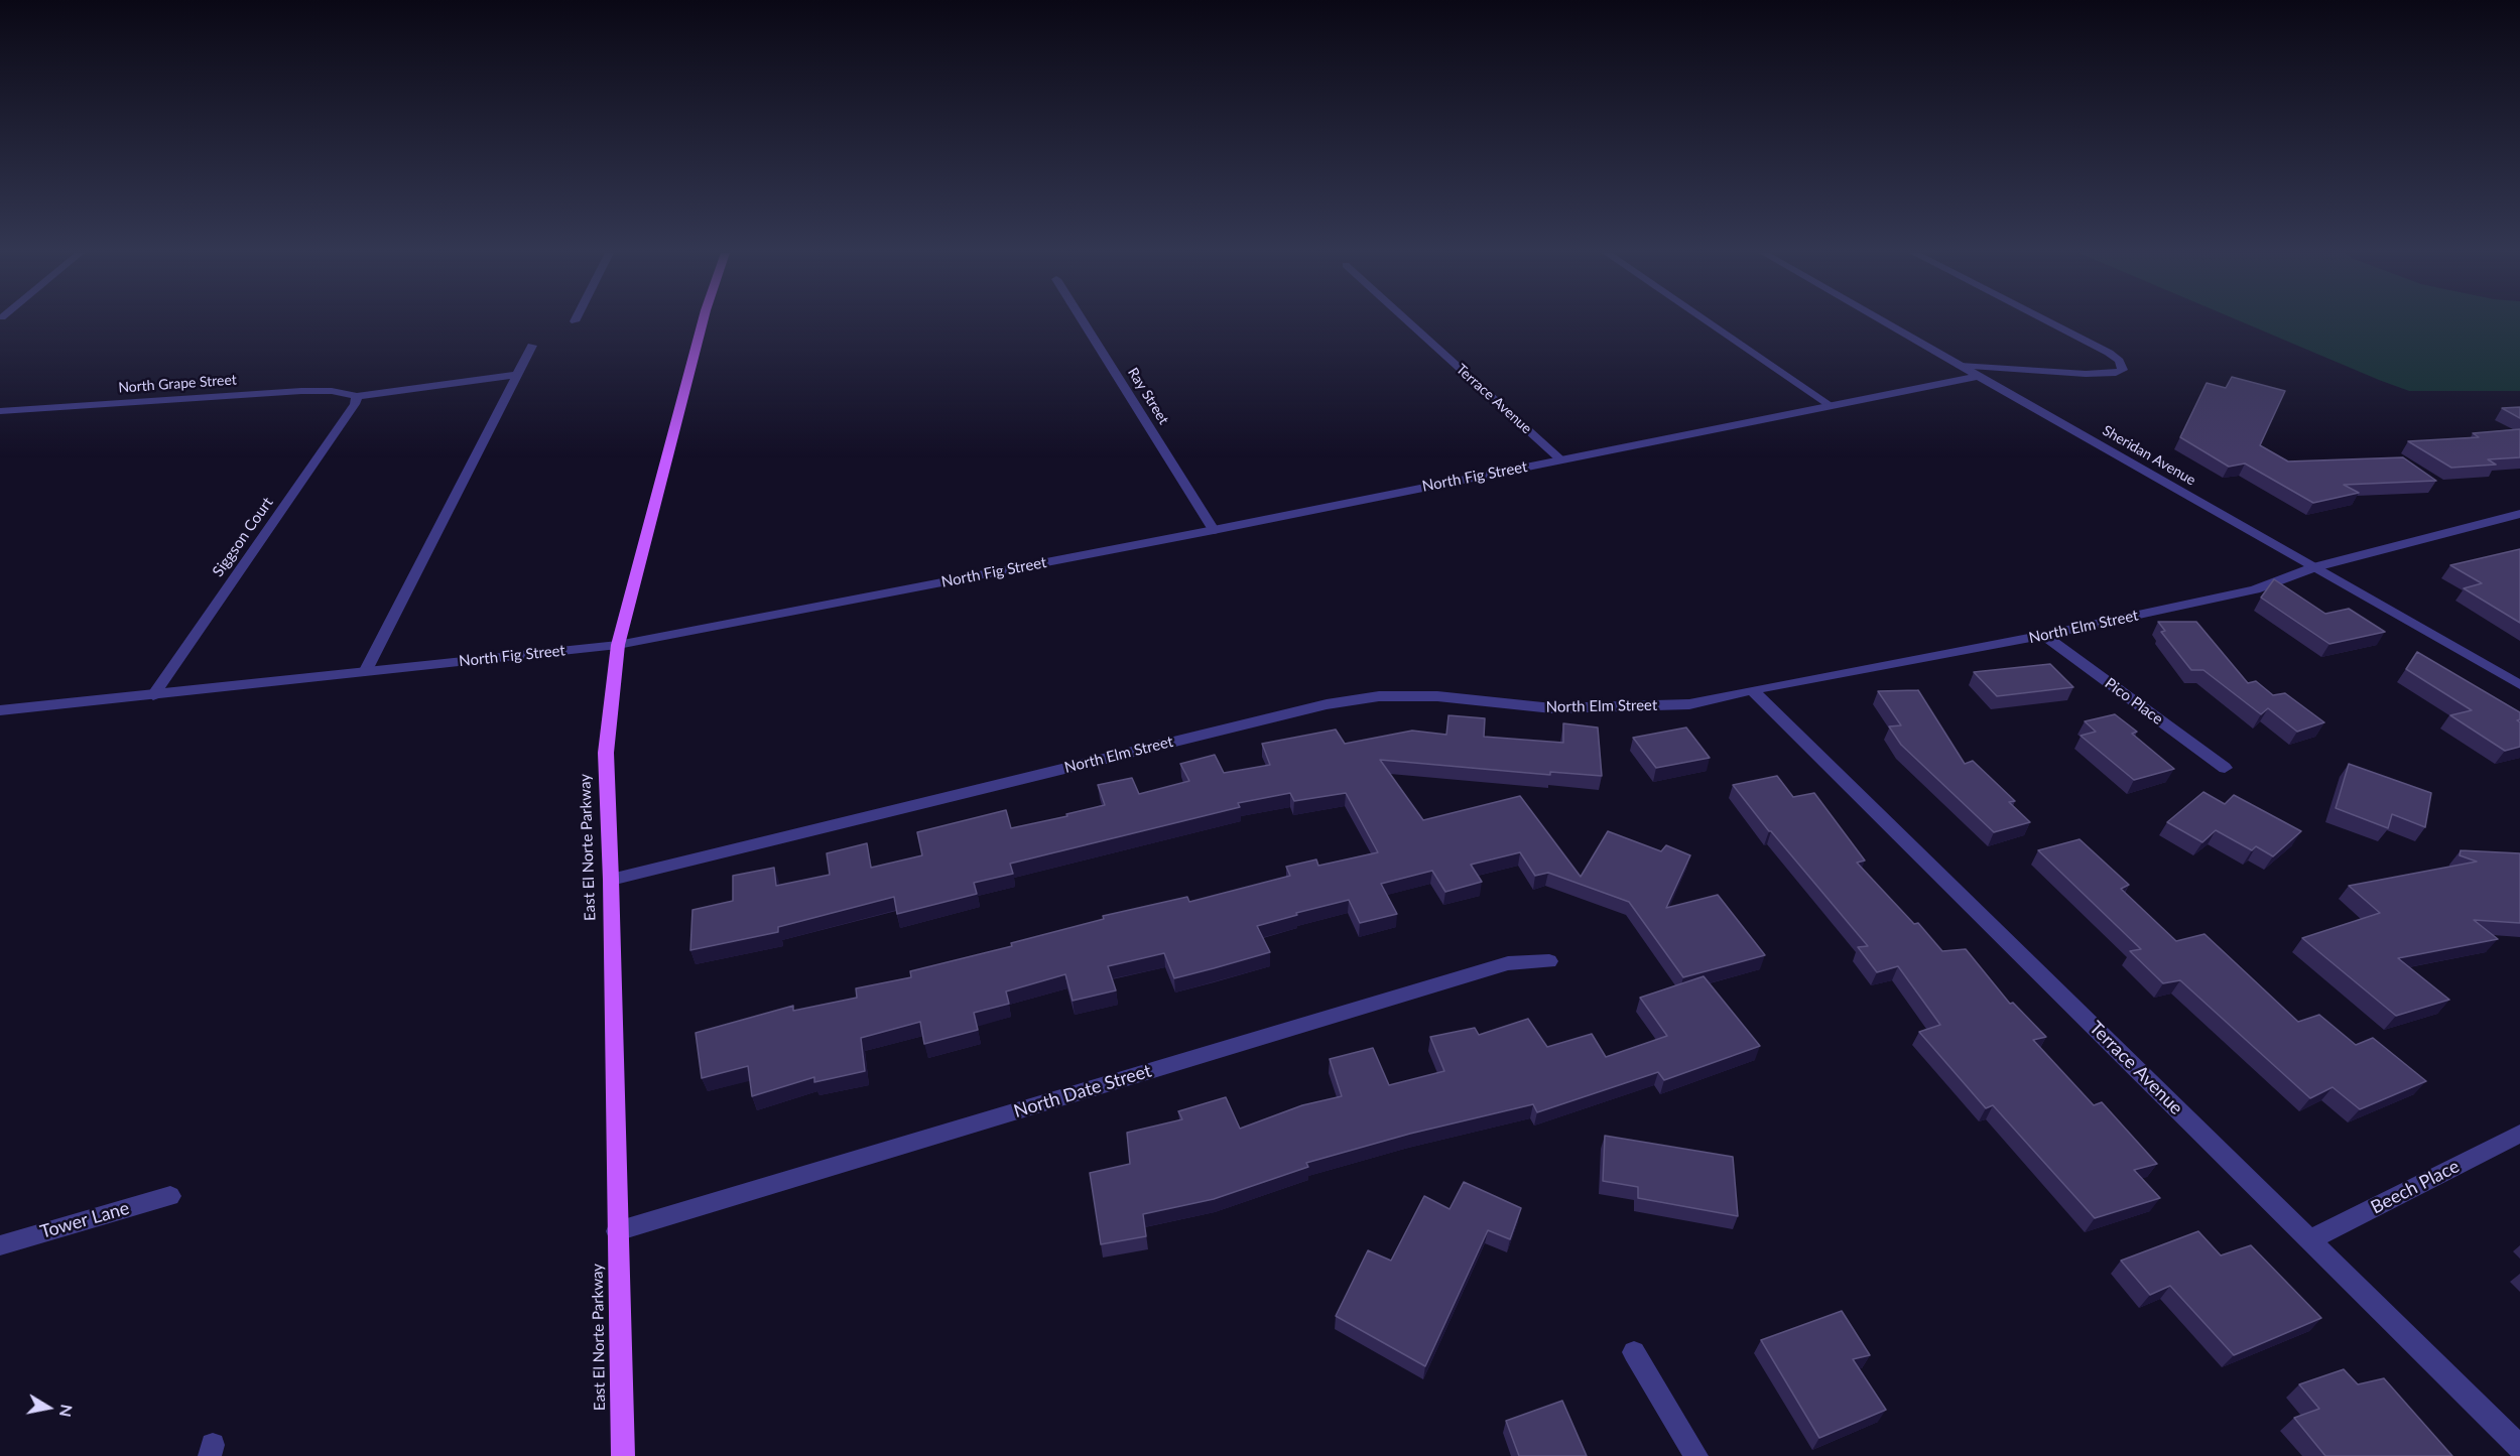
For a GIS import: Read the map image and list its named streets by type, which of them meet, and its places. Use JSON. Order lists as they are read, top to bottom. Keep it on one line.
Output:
{"streets":{"main road":["East El Norte Parkway"],"street":["North Grape Street","Ray Street","Terrace Avenue","Sheridan Avenue","North Fig Street","Siggson Court","North Elm Street","Pico Place","North Date Street","Beech Place","Tower Lane"]},"crossings":[["North Grape Street","Siggson Court"],["Ray Street","North Fig Street"],["Terrace Avenue","North Fig Street"],["Terrace Avenue","North Elm Street"],["Terrace Avenue","Beech Place"],["Sheridan Avenue","North Fig Street"],["Sheridan Avenue","North Elm Street"],["North Fig Street","Siggson Court"],["North Fig Street","East El Norte Parkway"],["North Elm Street","Pico Place"],["North Elm Street","East El Norte Parkway"],["East El Norte Parkway","North Date Street"]],"north":"right"}
